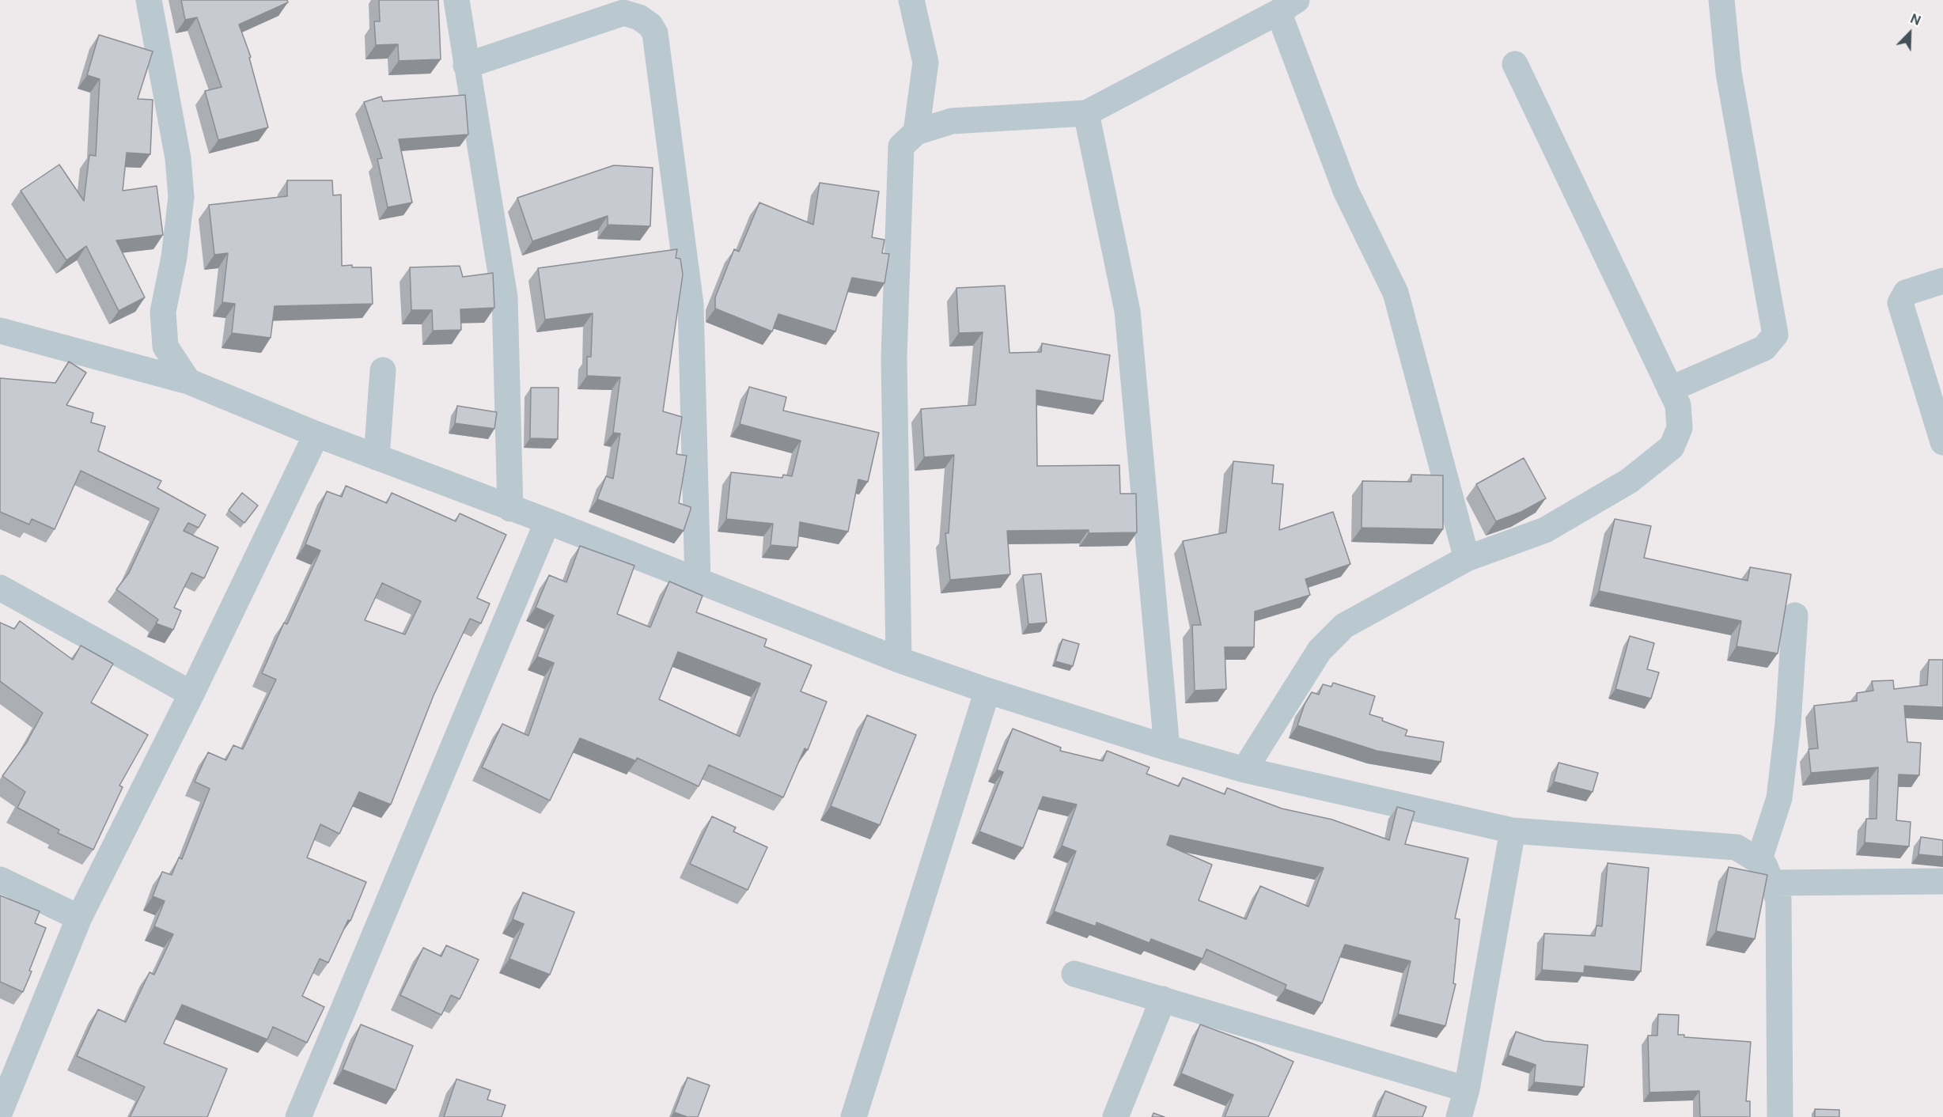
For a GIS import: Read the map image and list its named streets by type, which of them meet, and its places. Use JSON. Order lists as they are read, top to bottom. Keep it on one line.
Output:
{"north":"top right"}
